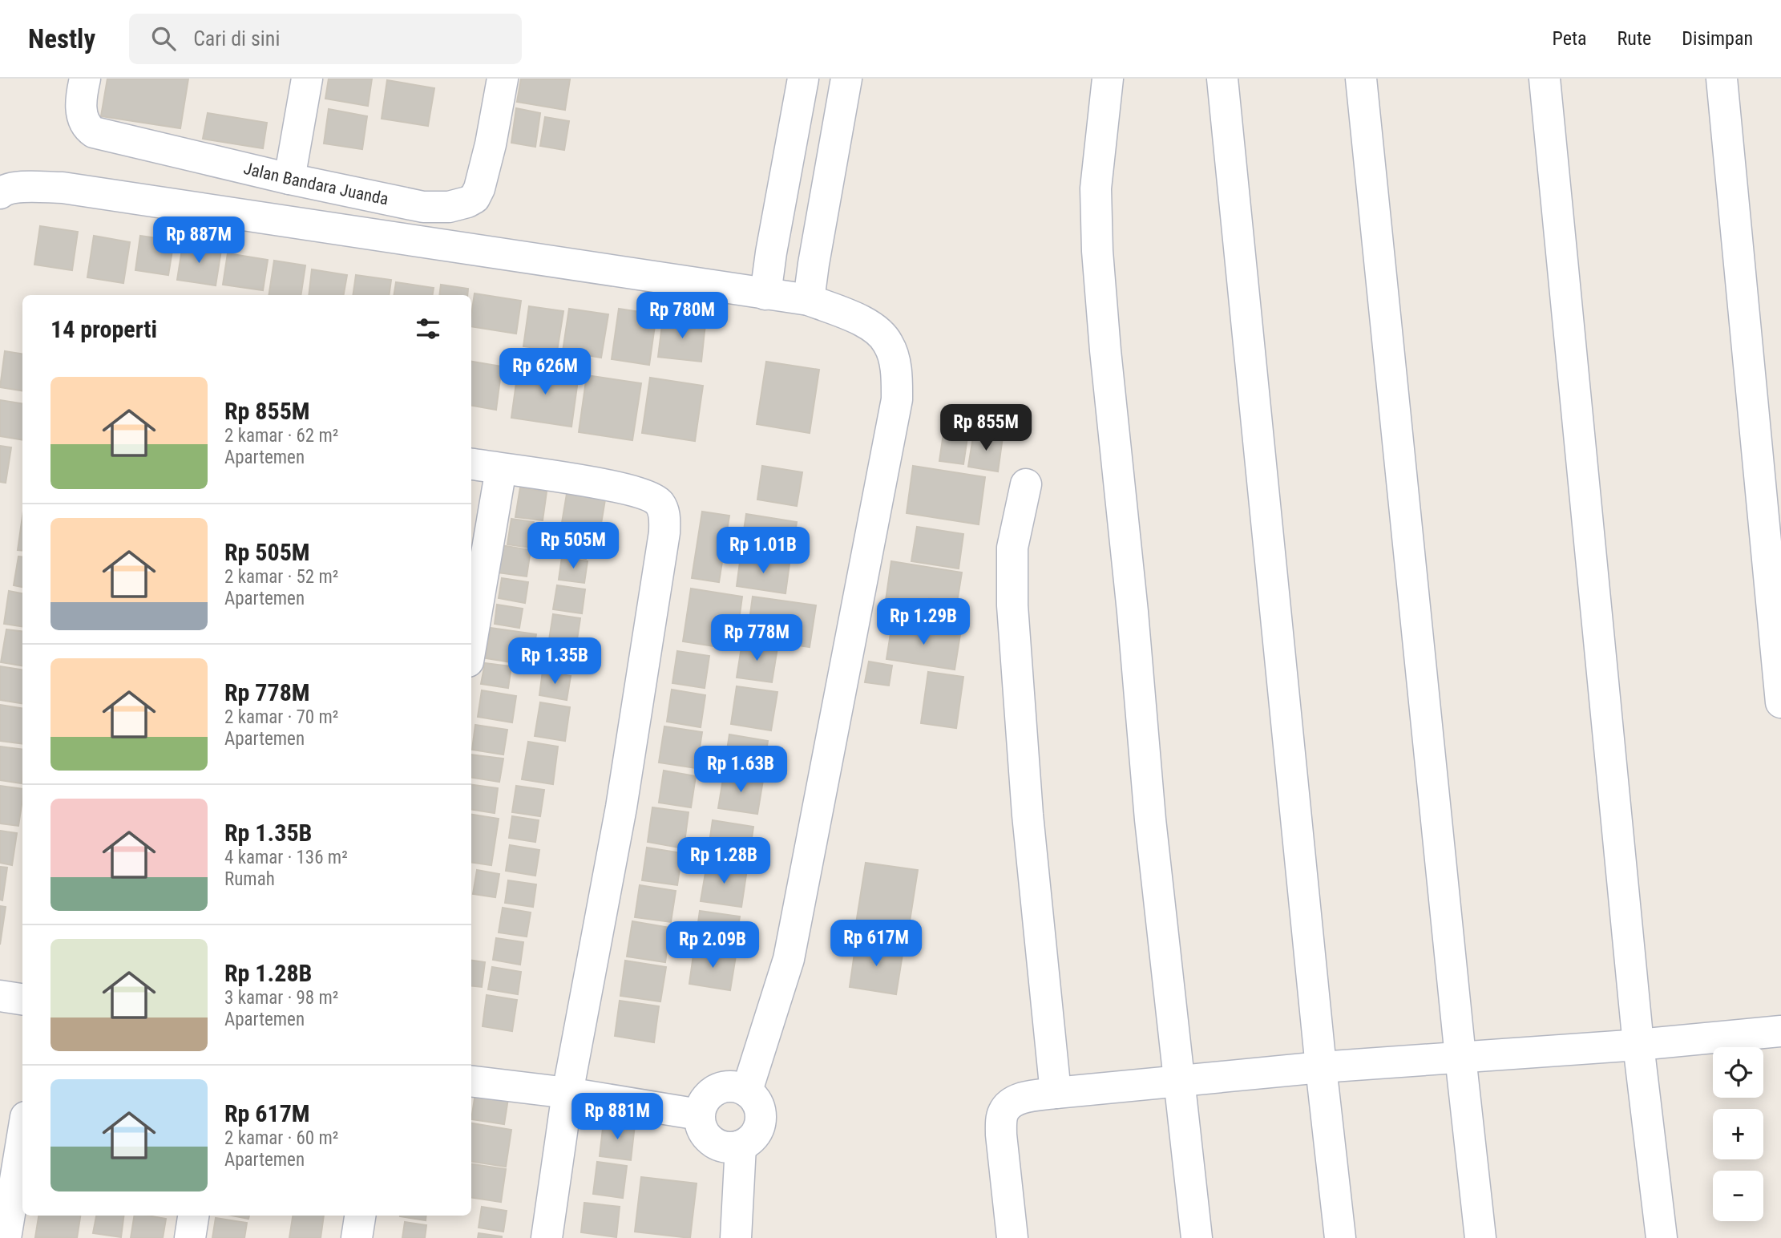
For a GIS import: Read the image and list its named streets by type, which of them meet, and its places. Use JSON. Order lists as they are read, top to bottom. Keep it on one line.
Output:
{"streets":{"street":["Jalan Bandara Juanda"]},"page":{"header":"Nestly","search":"Cari di sini","nav":["Peta","Rute","Disimpan"],"price":["Rp 887M","Rp 780M","Rp 626M","Rp 855M","Rp 505M","Rp 1.01B","Rp 1.29B","Rp 778M","Rp 1.35B","Rp 1.63B","Rp 1.28B","Rp 617M","Rp 2.09B","Rp 881M"],"heading":"14 properti","list":[{"name":"Rp 855M","note":"2 kamar · 62 m² · Apartemen"},{"name":"Rp 505M","note":"2 kamar · 52 m² · Apartemen"},{"name":"Rp 778M","note":"2 kamar · 70 m² · Apartemen"},{"name":"Rp 1.35B","note":"4 kamar · 136 m² · Rumah"},{"name":"Rp 1.28B","note":"3 kamar · 98 m² · Apartemen"},{"name":"Rp 617M","note":"2 kamar · 60 m² · Apartemen"}],"map_buttons":["+","−"]}}
